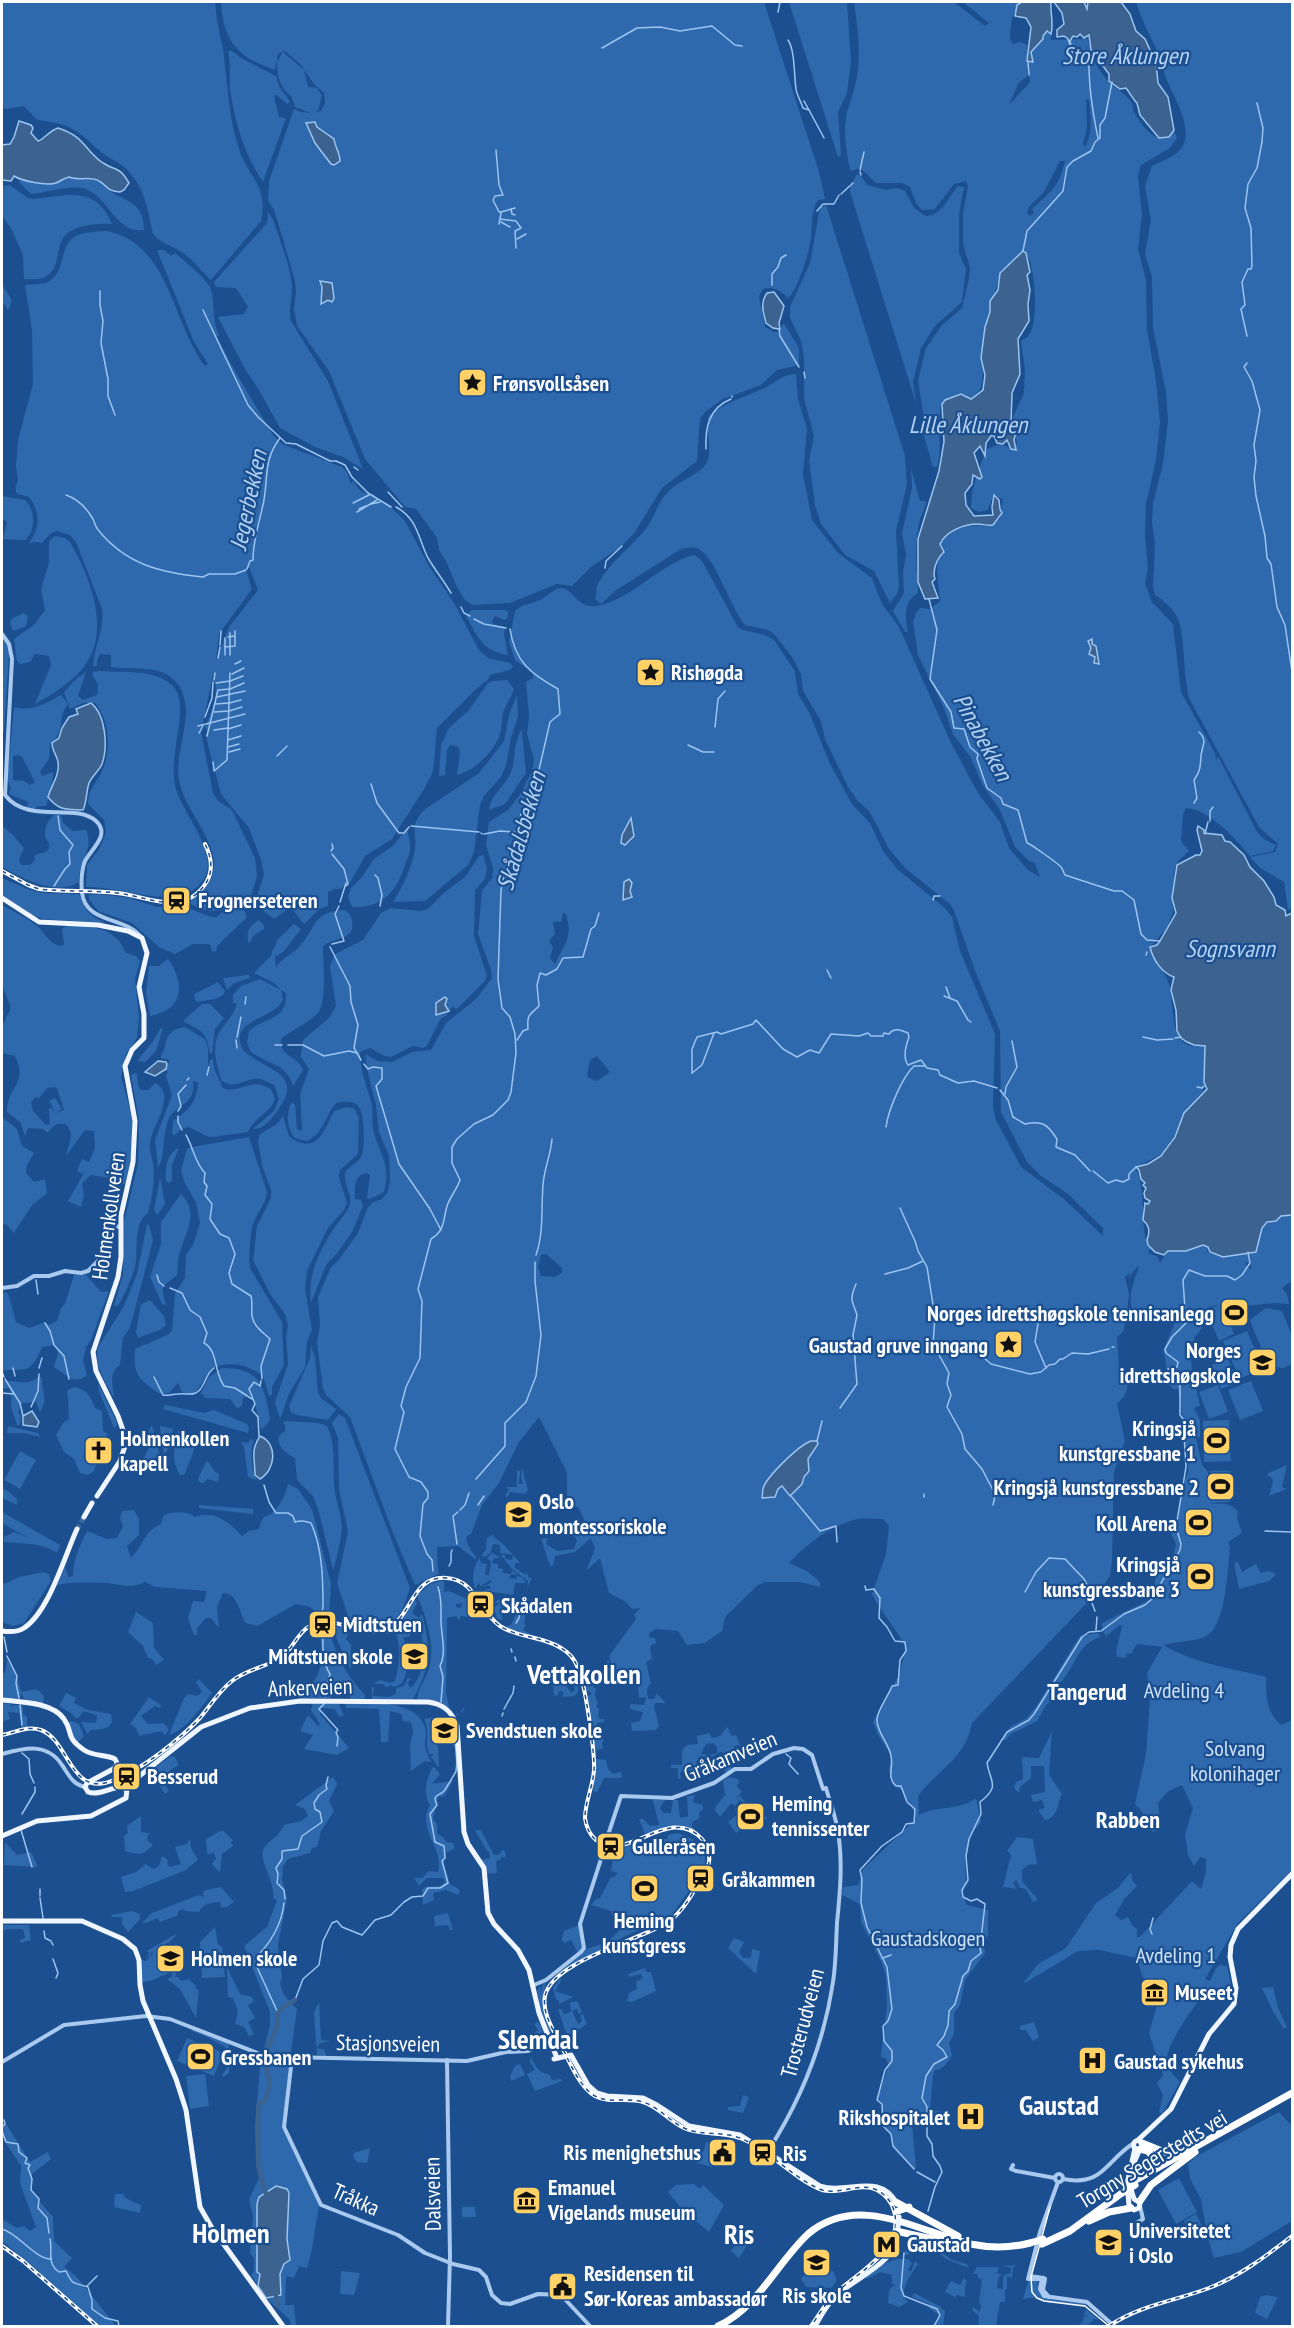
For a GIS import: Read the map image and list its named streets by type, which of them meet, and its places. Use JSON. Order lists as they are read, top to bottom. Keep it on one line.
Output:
{"streets":{"highway":["Torgny Segerstedts vei"],"main road":["Holmenkollveien","Ankerveien"],"street":["Gråkamveien","Trosterudveien","Stasjonsveien","Dalsveien","Tråkka"]},"crossings":[["Ankerveien","Gråkamveien"],["Ankerveien","Trosterudveien"],["Ankerveien","Stasjonsveien"],["Gråkamveien","Trosterudveien"],["Stasjonsveien","Dalsveien"],["Stasjonsveien","Tråkka"],["Dalsveien","Tråkka"]],"districts":["Vettakollen","Tangerud","Rabben","Slemdal","Gaustad","Holmen","Ris"],"water":["Store Åklungen","Lille Åklungen","Jegerbekken","Pinabekken","Skådalsbekken","Sognsvann"],"parks":["Avdeling 4","Solvang kolonihager","Gaustadskogen","Avdeling 1"],"places":{"place":["Frønsvollsåsen","Rishøgda","Gaustad gruve inngang"],"station":["Frognerseteren","Skådalen","Midtstuen","Besserud","Gulleråsen","Gråkammen","Ris"],"sports":["Norges idrettshøgskole tennisanlegg","Kringsjå kunstgressbane 1","Kringsjå kunstgressbane 2","Koll Arena","Kringsjå kunstgressbane 3","Heming tennissenter","Heming kunstgress","Gressbanen"],"school or university":["Norges idrettshøgskole","Oslo montessoriskole","Midtstuen skole","Svendstuen skole","Holmen skole","Universitetet i Oslo","Ris skole"],"church":["Holmenkollen kapell"],"museum":["Museet","Emanuel Vigelands museum"],"hospital":["Gaustad sykehus","Rikshospitalet"],"public building":["Ris menighetshus","Residensen til Sør-Koreas ambassadør"],"metro station":["Gaustad"]}}
